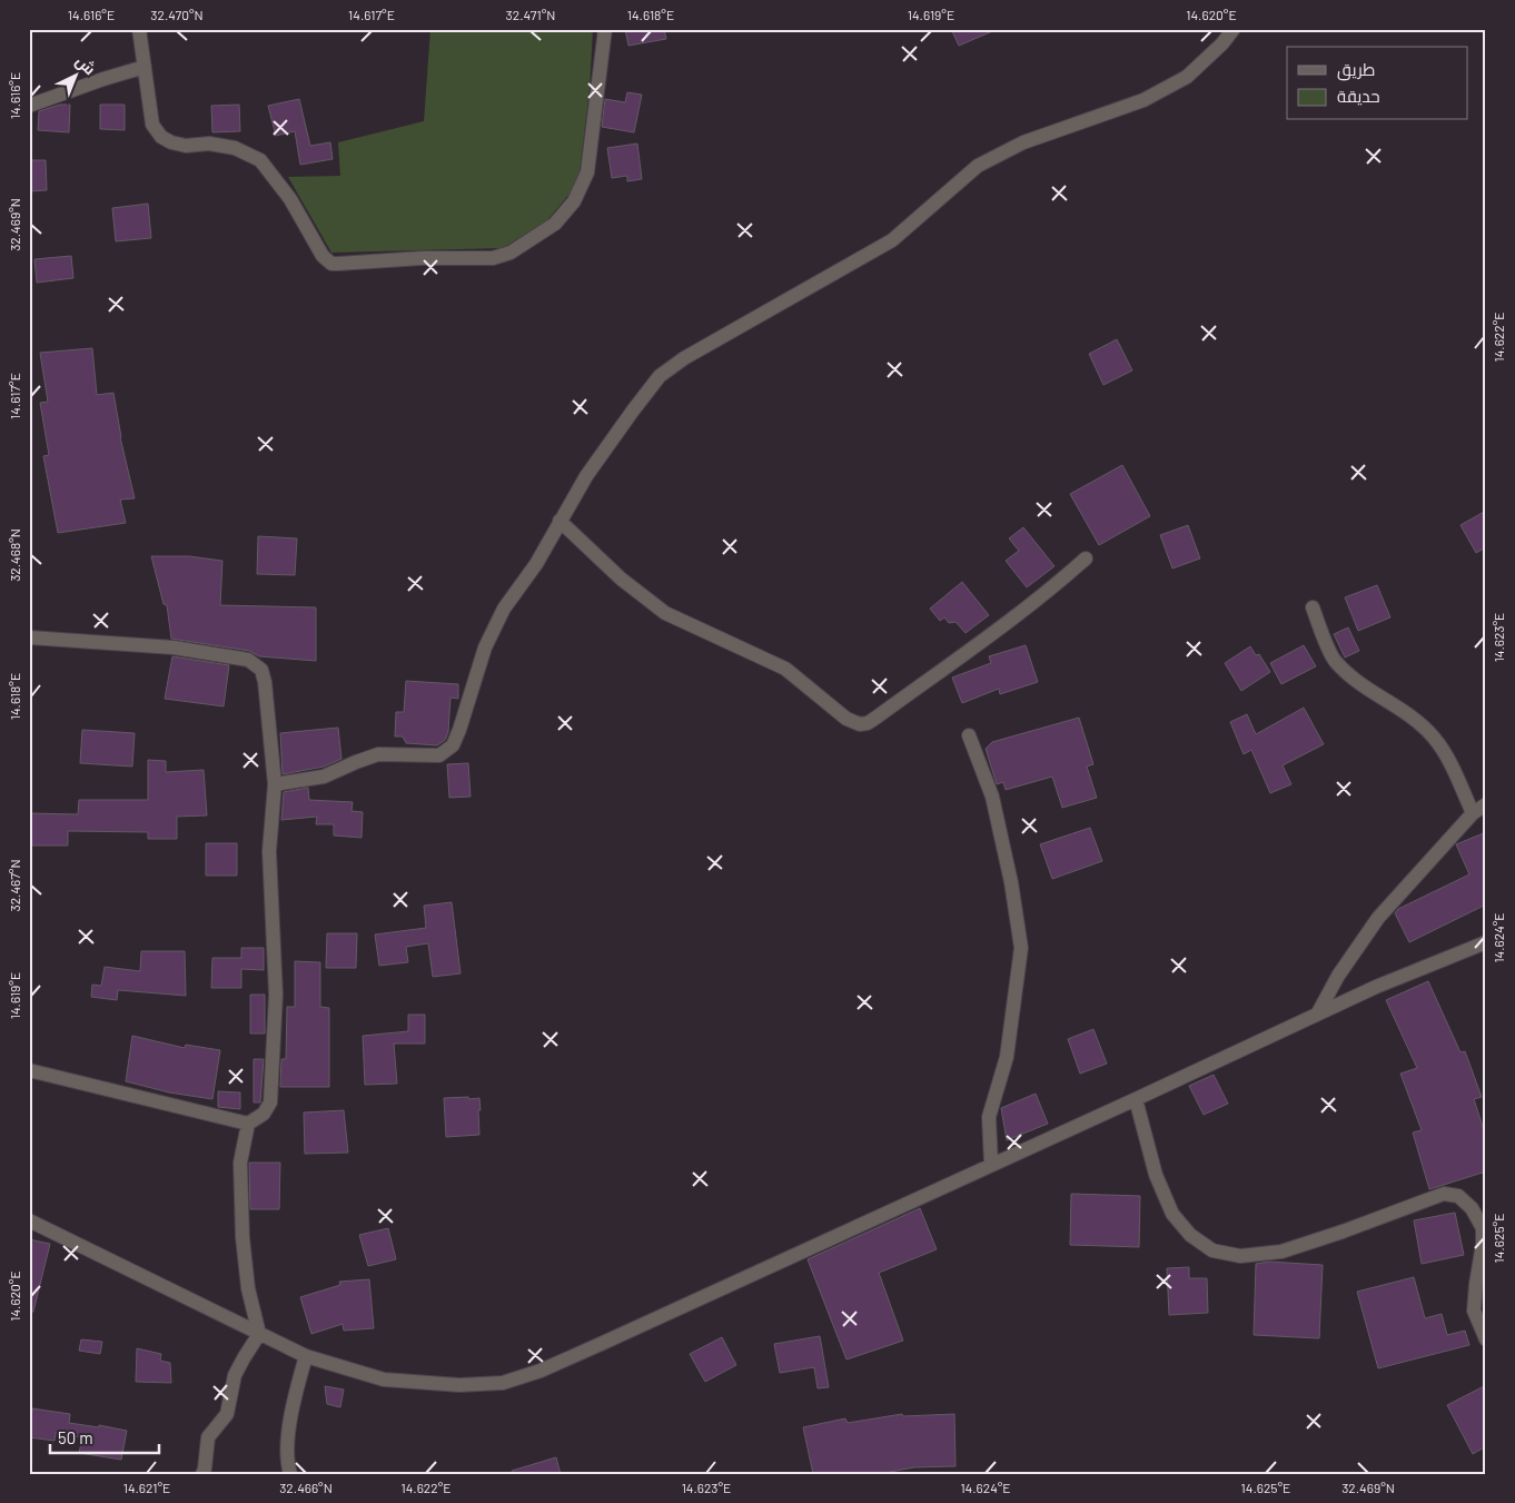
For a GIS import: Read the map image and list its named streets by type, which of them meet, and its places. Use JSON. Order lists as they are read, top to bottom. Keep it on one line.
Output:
{"legend":["طريق","حديقة"],"scale_bar":"50 m","north":"top right","coordinates":["14.616°E","32.470°N","14.617°E","32.471°N","14.618°E","14.619°E","14.620°E","32.469°N","14.622°E","32.468°N","14.623°E","32.467°N","14.624°E","14.625°E","14.621°E","32.466°N"]}
